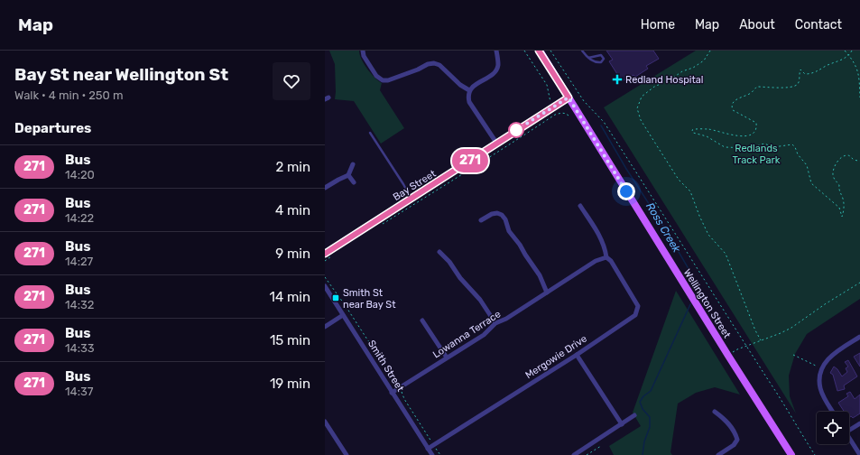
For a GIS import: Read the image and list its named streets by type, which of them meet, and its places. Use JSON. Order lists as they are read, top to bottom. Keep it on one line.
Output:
{"streets":{"main road":["Wellington Street"],"street":["Bay Street","Lowanna Terrace","Mergowie Drive","Smith Street"]},"crossings":[["Bay Street","Wellington Street"],["Lowanna Terrace","Mergowie Drive"],["Lowanna Terrace","Smith Street"],["Mergowie Drive","Smith Street"]],"water":["Ross Creek"],"parks":["Redlands Track Park"],"places":{"health":["Redland Hospital"],"transit":["Smith St near Bay St"]},"lines":["bus line 271"],"page":{"header":"Map","nav":["Home","Map","About","Contact"],"heading":[["Bay St near Wellington St","Walk · 4 min · 250 m"],"Departures"],"on_map":"271","list":[{"mark":"271","name":"Bus","note":"14:20","value":"2 min"},{"mark":"271","name":"Bus","note":"14:22","value":"4 min"},{"mark":"271","name":"Bus","note":"14:27","value":"9 min"},{"mark":"271","name":"Bus","note":"14:32","value":"14 min"},{"mark":"271","name":"Bus","note":"14:33","value":"15 min"},{"mark":"271","name":"Bus","note":"14:37","value":"19 min"}]}}
